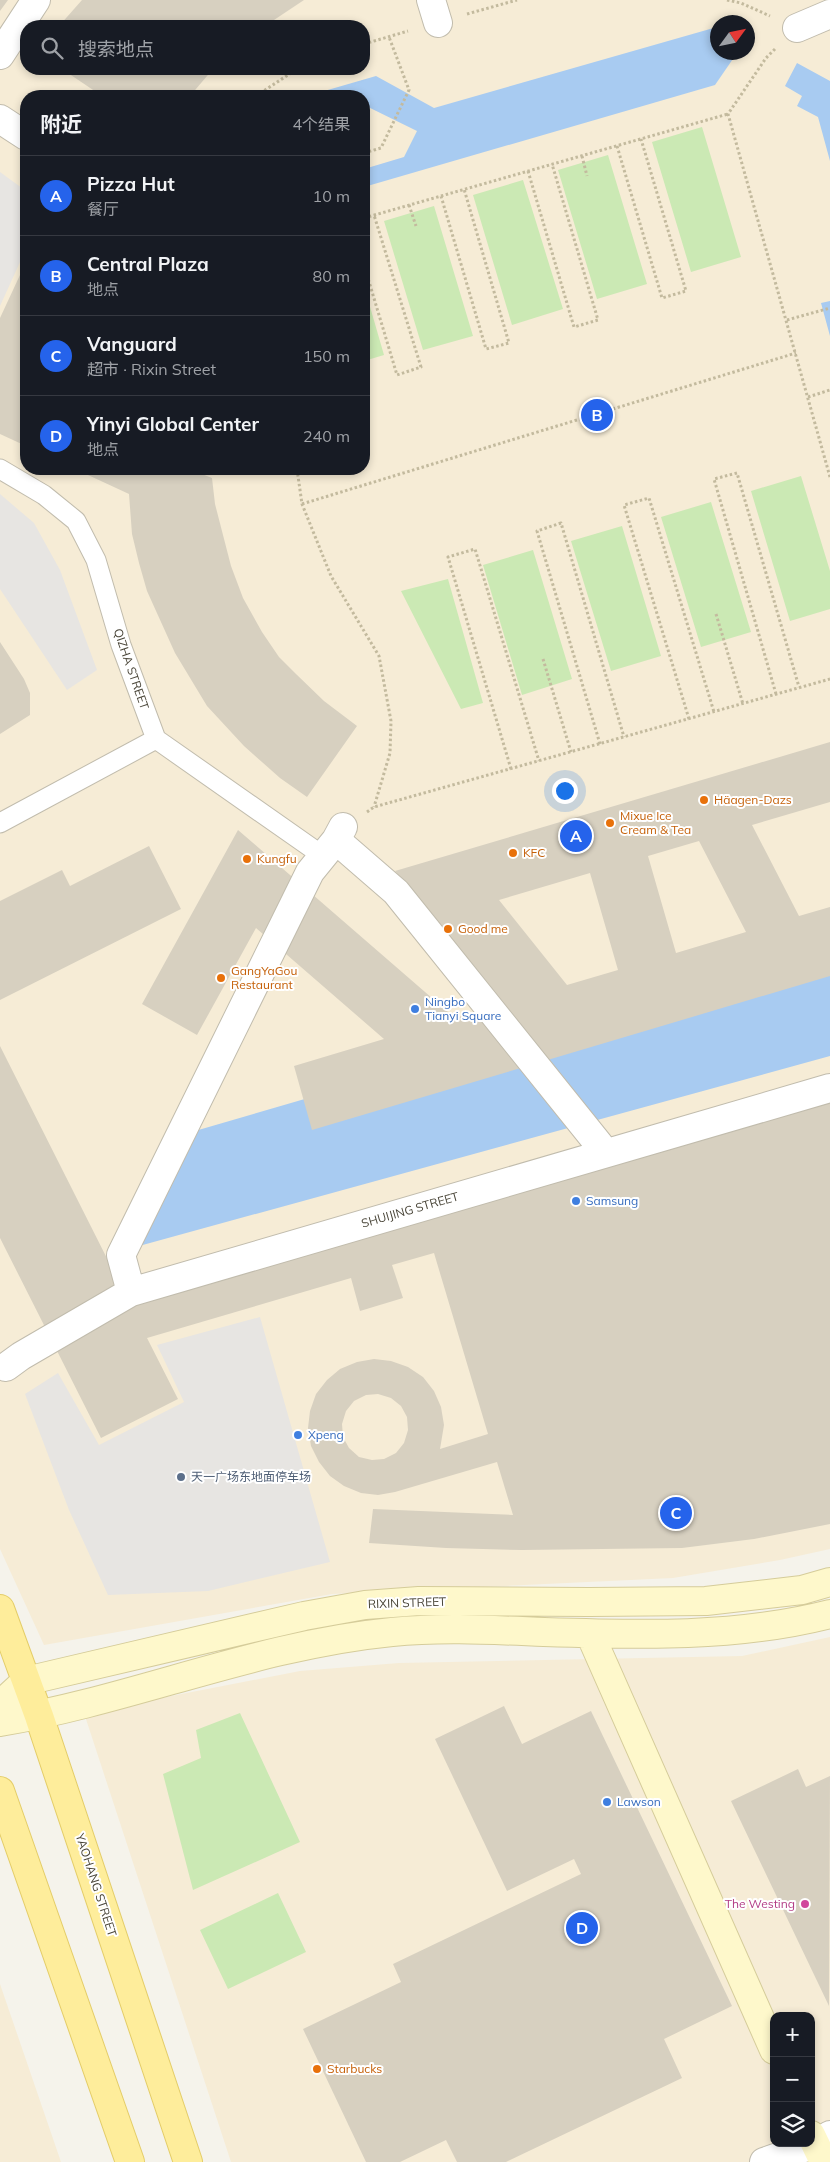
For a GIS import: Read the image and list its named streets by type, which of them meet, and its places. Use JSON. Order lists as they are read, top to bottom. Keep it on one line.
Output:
{"streets":{"main road":["YAOHANG STREET"],"street":["SHUIJING STREET","RIXIN STREET"],"lane":["QIZHA STREET"]},"crossings":[["RIXIN STREET","YAOHANG STREET"]],"places":["Häagen-Dazs","Mixue Ice Cream & Tea","KFC","Kungfu","Good me","GangYaGou Restaurant","Ningbo Tianyi Square","Samsung","Xpeng","天一广场东地面停车场","Lawson","The Westing","Starbucks"],"north":"top right","page":{"search":"搜索地点","heading":["附近","4个结果"],"list":[{"mark":"A","name":"Pizza Hut","note":"餐厅","value":"10 m"},{"mark":"B","name":"Central Plaza","note":"地点","value":"80 m"},{"mark":"C","name":"Vanguard","note":"超市 · Rixin Street","value":"150 m"},{"mark":"D","name":"Yinyi Global Center","note":"地点","value":"240 m"}],"pins":["B","A","C","D"],"map_buttons":["+","−"]}}
